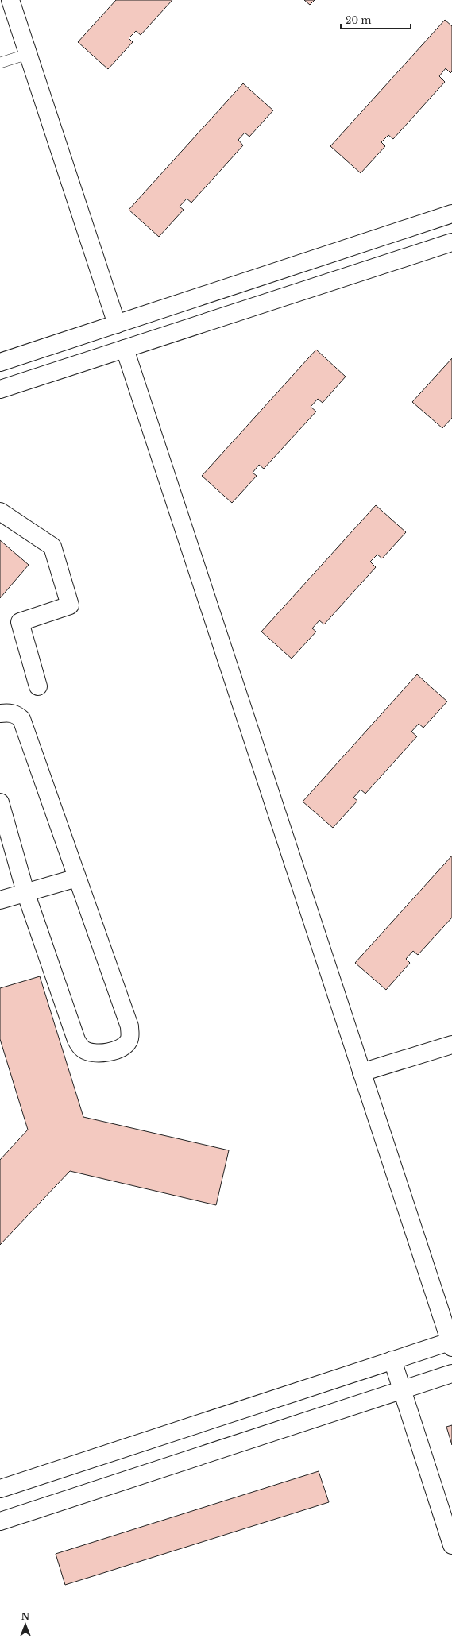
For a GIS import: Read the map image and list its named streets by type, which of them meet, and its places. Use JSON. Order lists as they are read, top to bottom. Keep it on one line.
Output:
{"scale_bar":"20 m","north":"top"}
